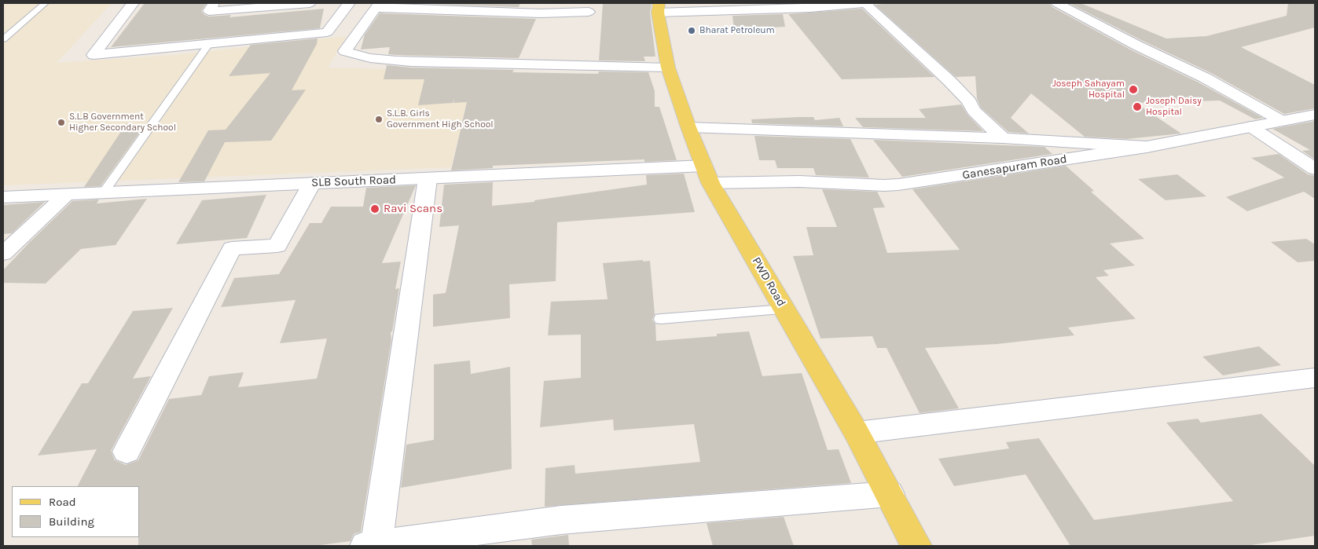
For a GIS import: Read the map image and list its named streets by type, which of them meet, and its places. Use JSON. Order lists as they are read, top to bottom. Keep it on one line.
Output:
{"streets":{"main road":["PWD Road"],"street":["Ganesapuram Road","SLB South Road"]},"crossings":[["Ganesapuram Road","SLB South Road"],["Ganesapuram Road","PWD Road"],["SLB South Road","PWD Road"]],"places":["Bharat Petroleum","Joseph Sahayam Hospital","Joseph Daisy Hospital","S.L.B. Girls Government High School","S.L.B Government Higher Secondary School","Ravi Scans"],"legend":["Road","Building"]}
